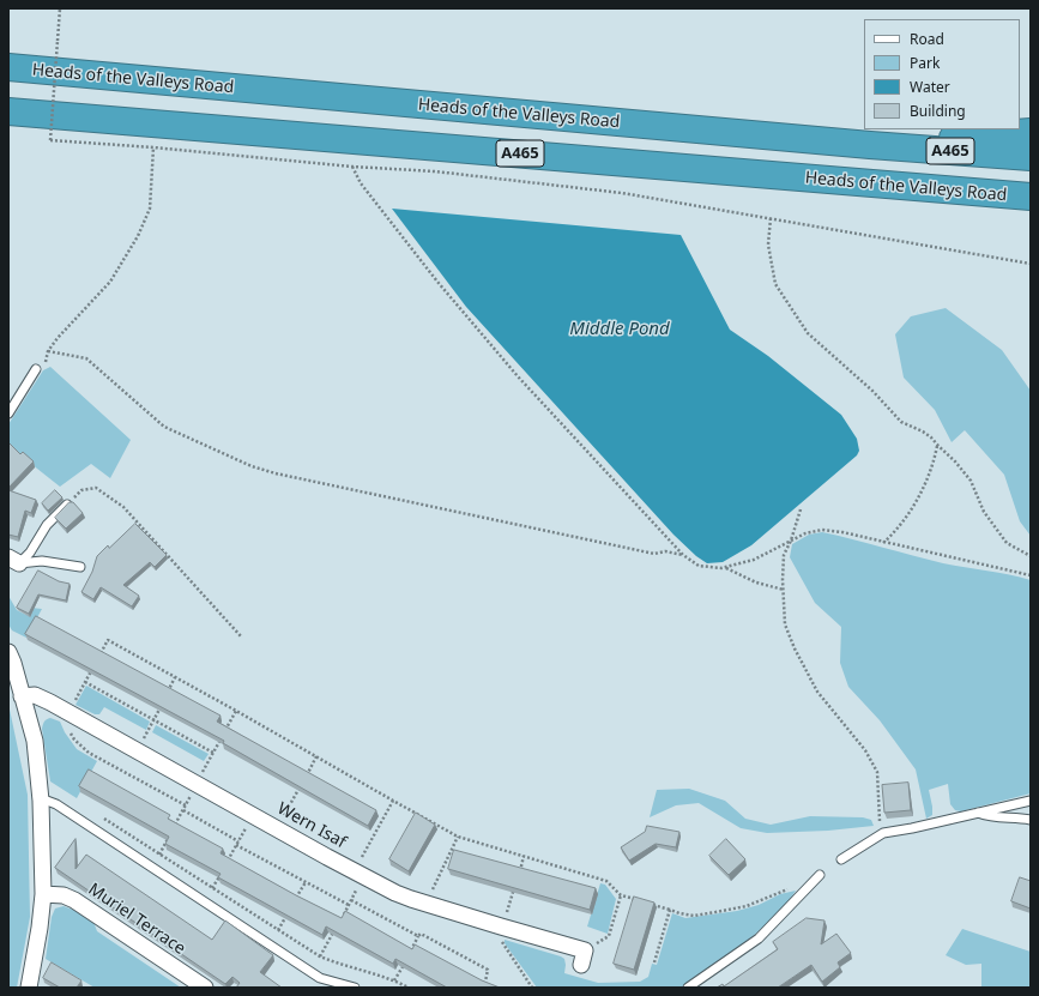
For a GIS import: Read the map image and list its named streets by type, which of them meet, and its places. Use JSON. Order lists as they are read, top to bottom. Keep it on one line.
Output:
{"streets":{"highway":["Heads of the Valleys Road","A465"],"street":["Wern Isaf","Muriel Terrace"]},"water":["Middle Pond"],"legend":["Road","Park","Water","Building"]}
